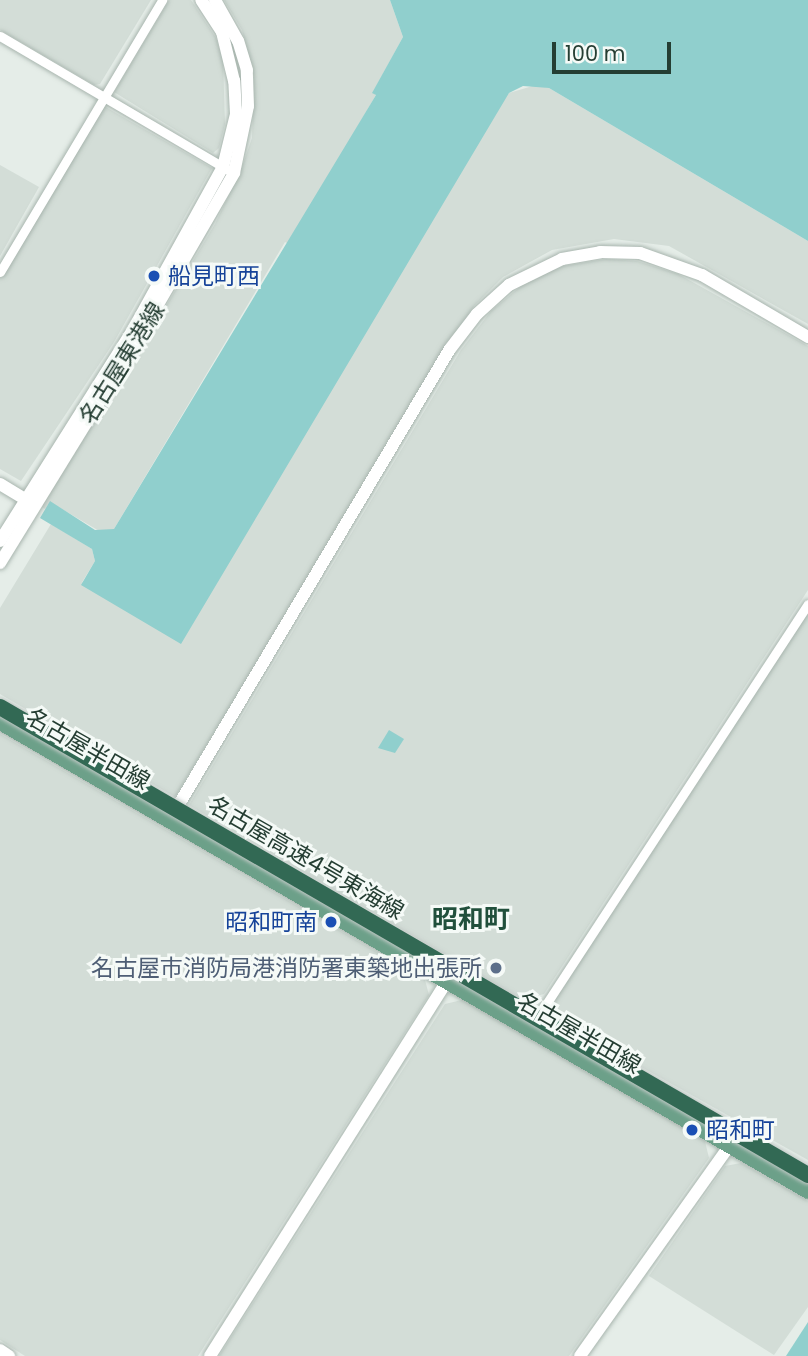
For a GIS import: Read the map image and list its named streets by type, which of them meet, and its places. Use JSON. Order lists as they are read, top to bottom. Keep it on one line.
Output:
{"streets":{"highway":["名古屋高速4号東海線"],"main road":["名古屋半田線"],"street":["名古屋東港線"]},"crossings":[["名古屋半田線","名古屋高速4号東海線"]],"districts":["昭和町"],"places":["船見町西","昭和町南","名古屋市消防局港消防署東築地出張所","昭和町"],"scale_bar":"100 m"}
